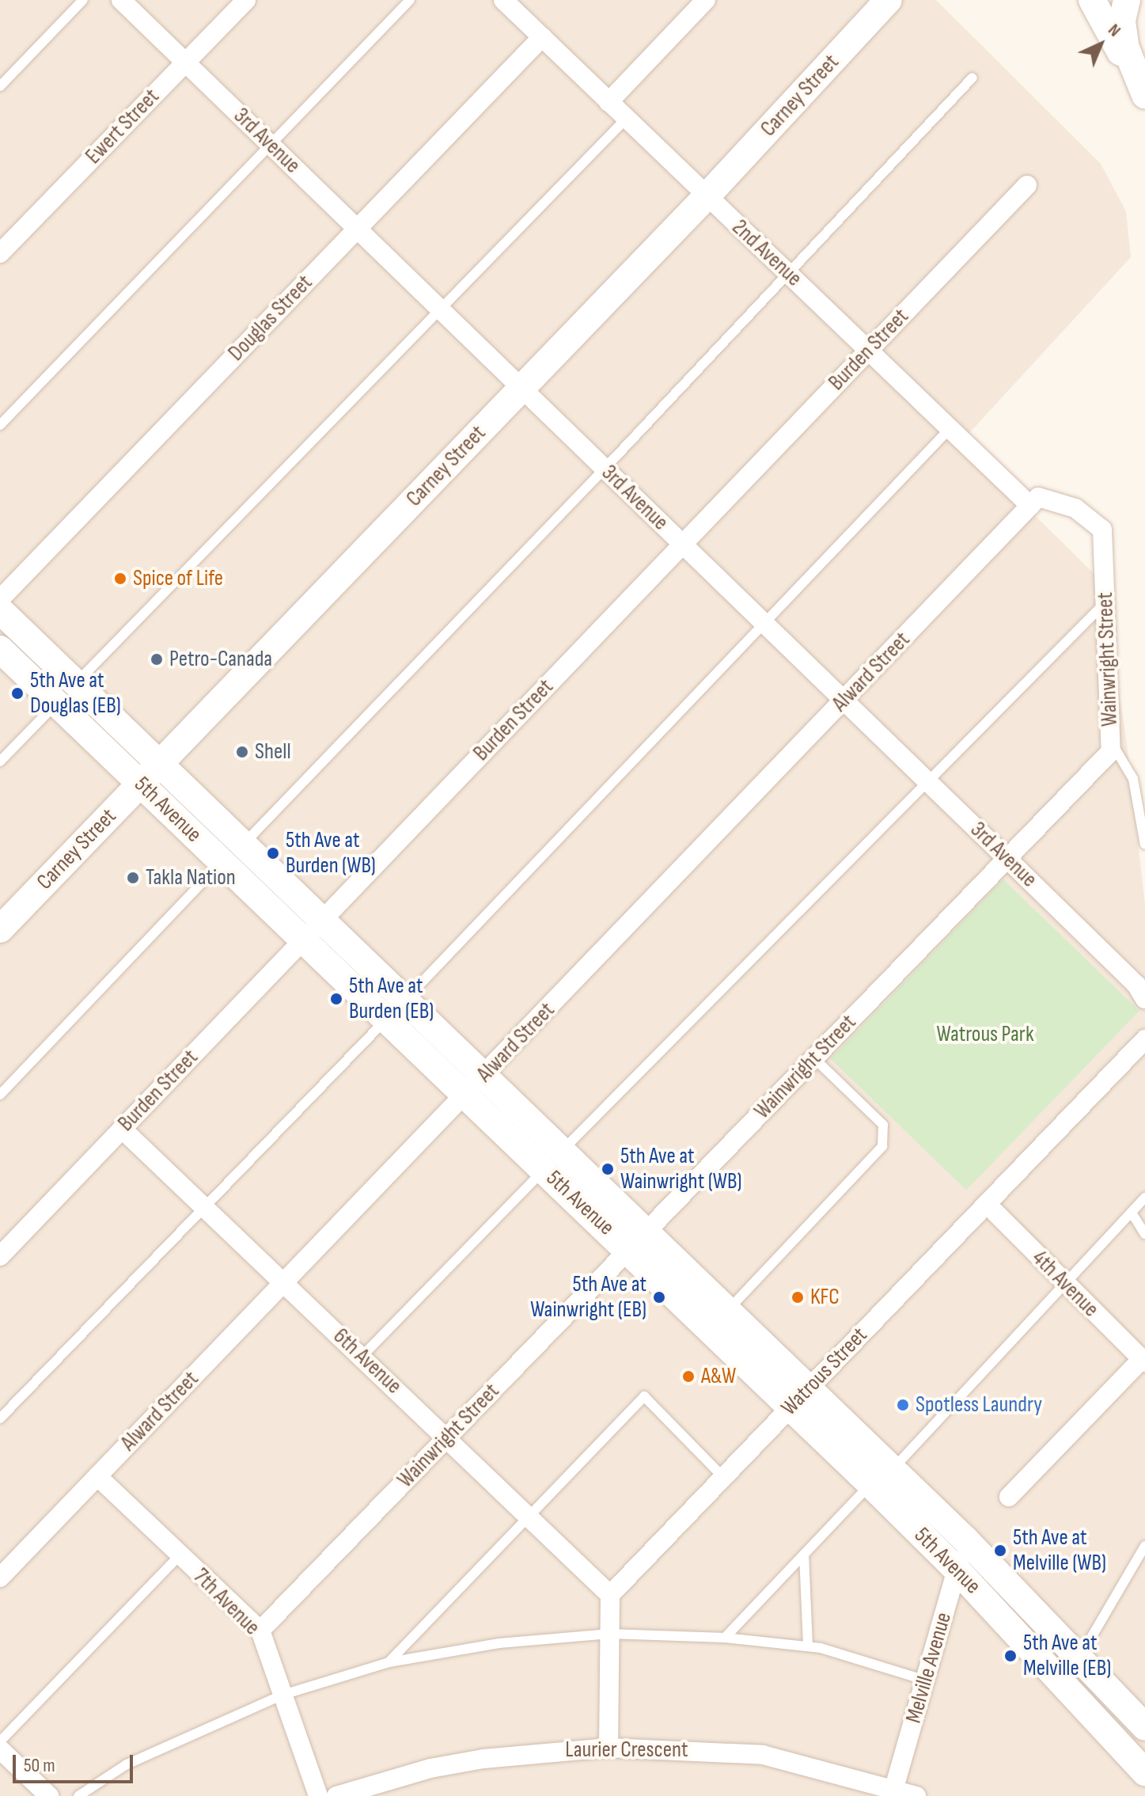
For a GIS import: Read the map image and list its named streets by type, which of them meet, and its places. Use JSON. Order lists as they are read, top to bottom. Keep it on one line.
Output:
{"streets":{"main road":["Carney Street","5th Avenue"],"street":["Ewert Street","3rd Avenue","2nd Avenue","Douglas Street","Burden Street","Wainwright Street","Alward Street","4th Avenue","6th Avenue","Watrous Street","7th Avenue","Melville Avenue","Laurier Crescent"]},"crossings":[["Carney Street","3rd Avenue"],["Carney Street","2nd Avenue"],["Carney Street","5th Avenue"],["Ewert Street","3rd Avenue"],["3rd Avenue","Douglas Street"],["3rd Avenue","Burden Street"],["3rd Avenue","Wainwright Street"],["3rd Avenue","Alward Street"],["2nd Avenue","Douglas Street"],["2nd Avenue","Burden Street"],["2nd Avenue","Wainwright Street"],["2nd Avenue","Alward Street"],["Burden Street","5th Avenue"],["Burden Street","6th Avenue"],["Wainwright Street","Alward Street"],["Wainwright Street","5th Avenue"],["Wainwright Street","6th Avenue"],["Wainwright Street","7th Avenue"],["Alward Street","5th Avenue"],["Alward Street","6th Avenue"],["Alward Street","7th Avenue"],["5th Avenue","Watrous Street"],["5th Avenue","Melville Avenue"],["4th Avenue","Watrous Street"],["6th Avenue","Watrous Street"],["Melville Avenue","Laurier Crescent"]],"parks":["Watrous Park"],"places":["Spice of Life","Petro-Canada","5th Ave at Douglas (EB)","Shell","5th Ave at Burden (WB)","Takla Nation","5th Ave at Burden (EB)","5th Ave at Wainwright (WB)","5th Ave at Wainwright (EB)","KFC","A&W","Spotless Laundry","5th Ave at Melville (WB)","5th Ave at Melville (EB)"],"scale_bar":"50 m","north":"top right"}
